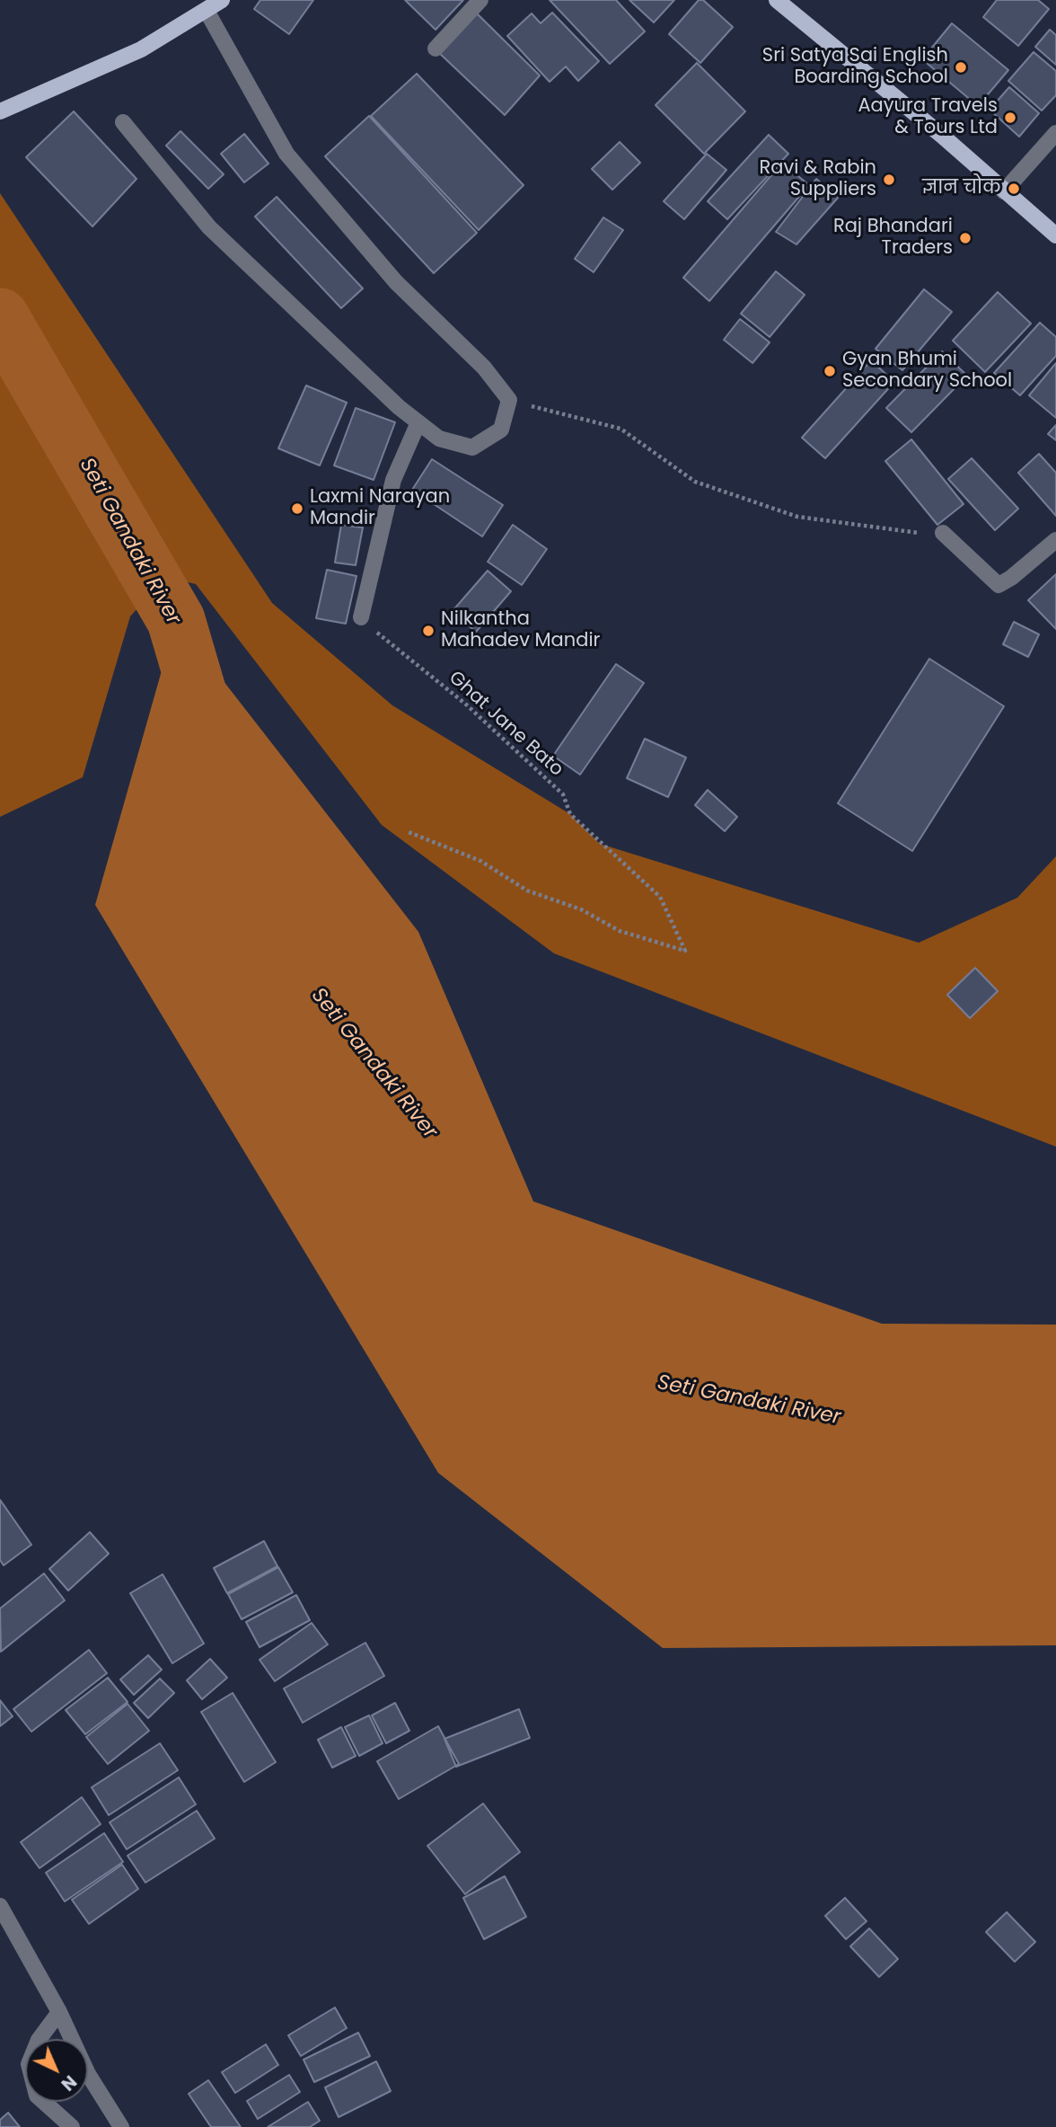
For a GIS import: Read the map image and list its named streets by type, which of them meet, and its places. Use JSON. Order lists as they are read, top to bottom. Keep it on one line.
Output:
{"streets":{"path":["Ghat Jane Bato"]},"water":["Seti Gandaki River"],"places":["Sri Satya Sai English Boarding School","Aayura Travels & Tours Ltd","Ravi & Rabin Suppliers","ज्ञान चोक","Raj Bhandari Traders","Gyan Bhumi Secondary School","Laxmi Narayan Mandir","Nilkantha Mahadev Mandir"],"north":"bottom right"}
